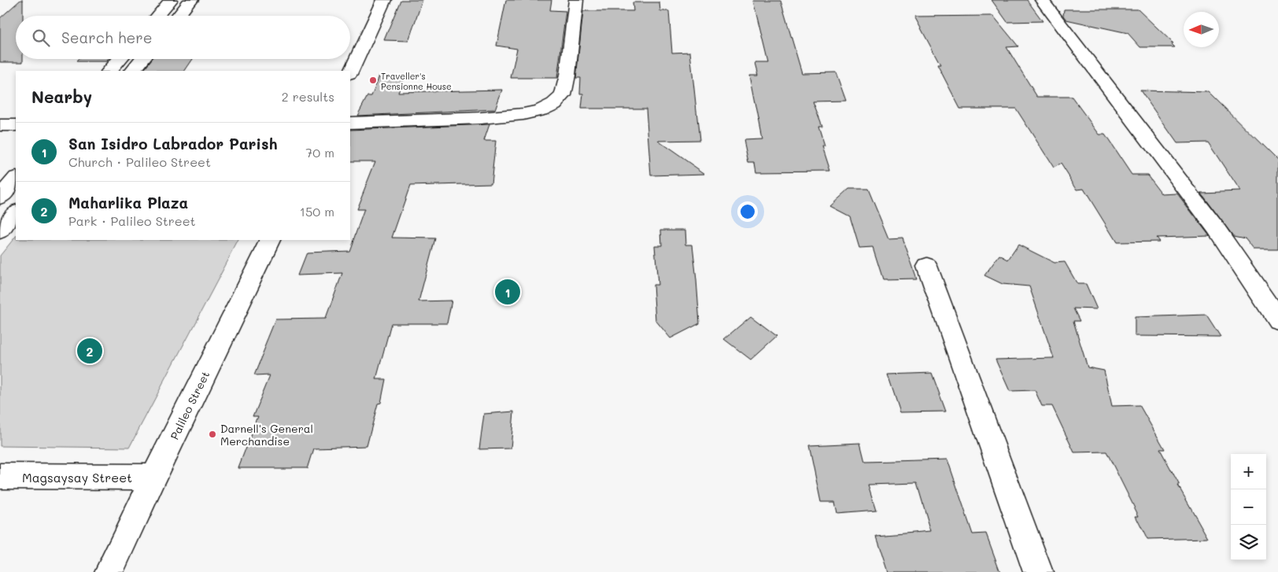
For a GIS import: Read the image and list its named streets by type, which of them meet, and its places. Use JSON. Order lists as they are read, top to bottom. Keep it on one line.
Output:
{"streets":{"street":["Palileo Street","Magsaysay Street"]},"crossings":[["Palileo Street","Magsaysay Street"]],"places":["Traveller's Pensionne House","Darnell's General Merchandise"],"north":"left","page":{"search":"Search here","heading":["Nearby","2 results"],"list":[{"mark":"1","name":"San Isidro Labrador Parish","note":"Church · Palileo Street","value":"70 m"},{"mark":"2","name":"Maharlika Plaza","note":"Park · Palileo Street","value":"150 m"}],"pins":["1","2"],"map_buttons":["+","−"]}}
